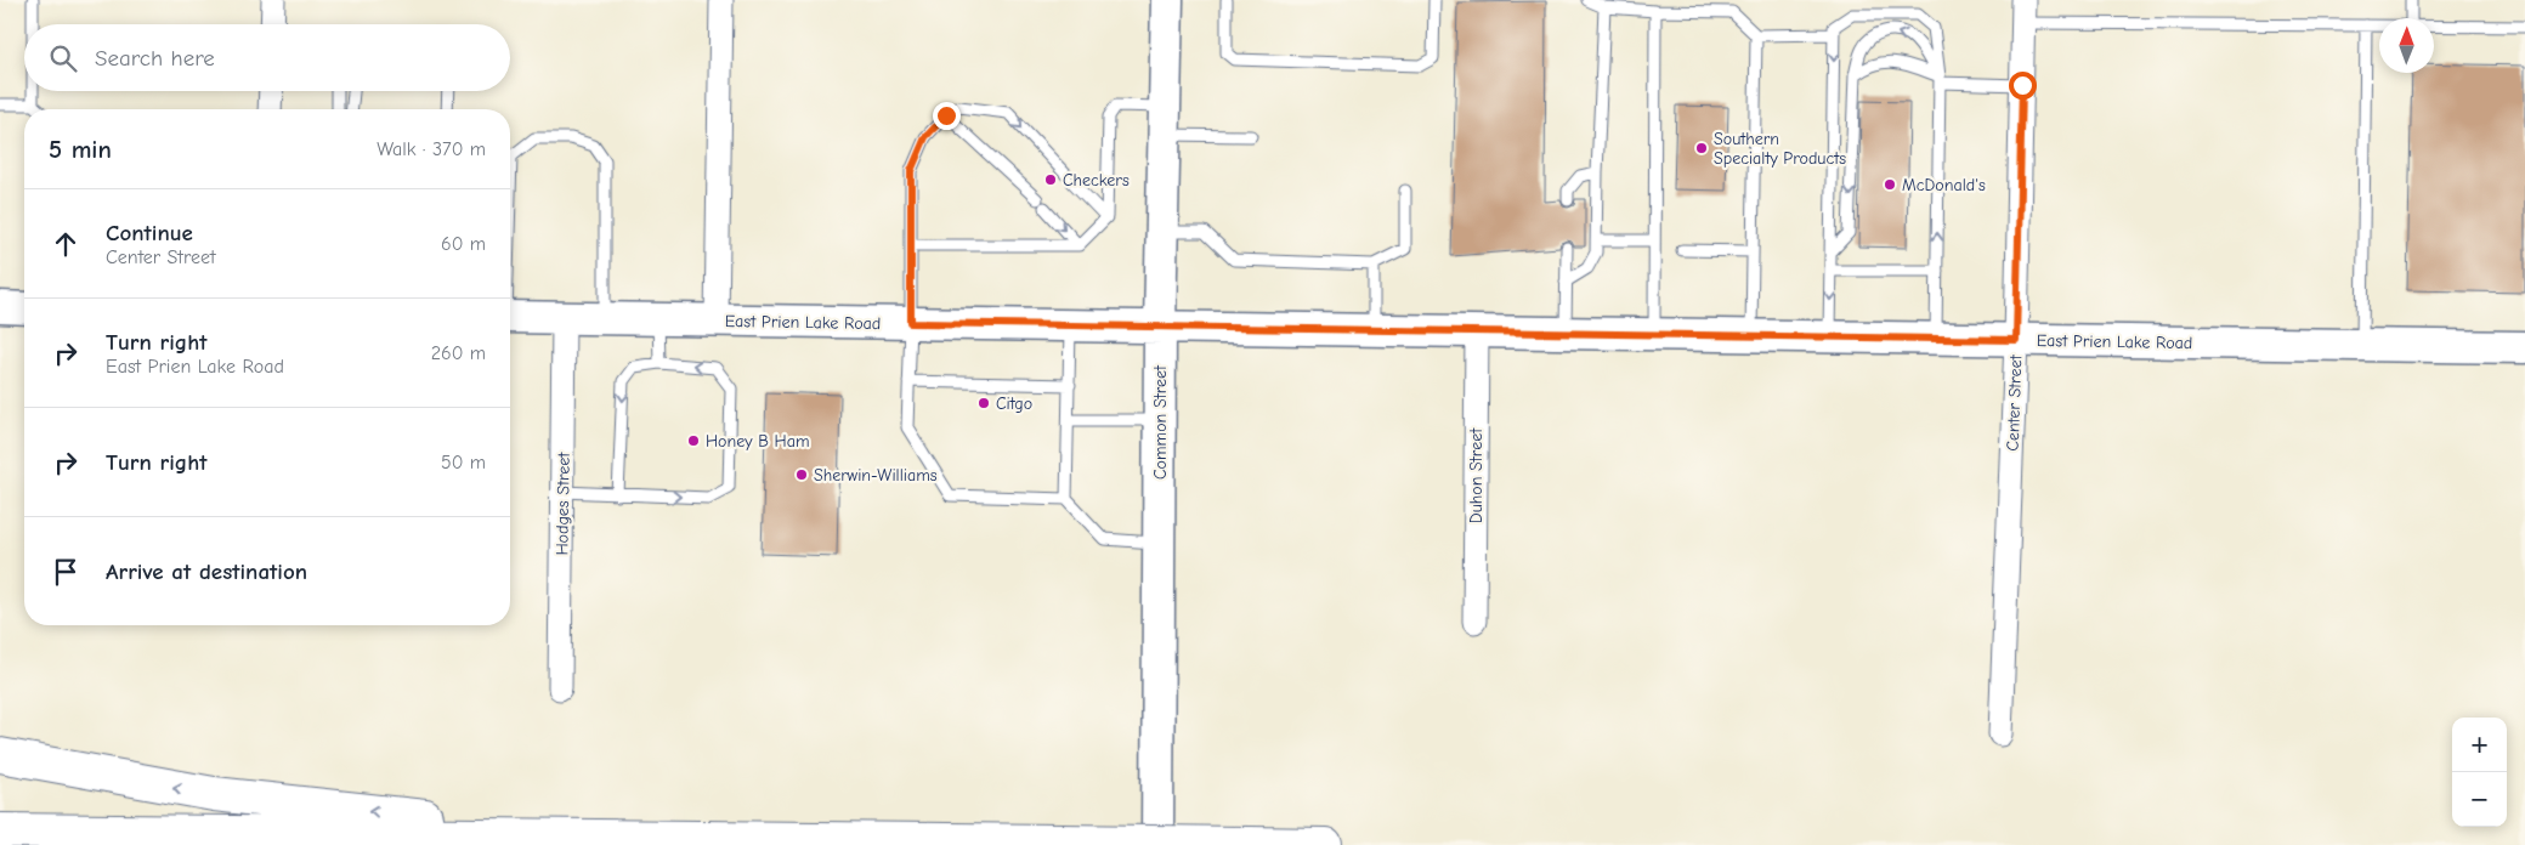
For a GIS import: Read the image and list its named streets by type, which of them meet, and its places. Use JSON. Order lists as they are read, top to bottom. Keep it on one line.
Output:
{"streets":{"street":["East Prien Lake Road","Center Street","Common Street","Duhon Street","Hodges Street"]},"crossings":[["East Prien Lake Road","Center Street"],["East Prien Lake Road","Common Street"],["East Prien Lake Road","Duhon Street"],["East Prien Lake Road","Hodges Street"]],"places":["Southern Specialty Products","Checkers","McDonald's","Citgo","Honey B Ham","Sherwin-Williams"],"north":"top","page":{"search":"Search here","heading":["5 min","Walk · 370 m"],"list":[["Continue","Center Street","60 m"],["Turn right","East Prien Lake Road","260 m"],["Turn right","50 m"],"Arrive at destination"],"map_buttons":["+","−"]}}
